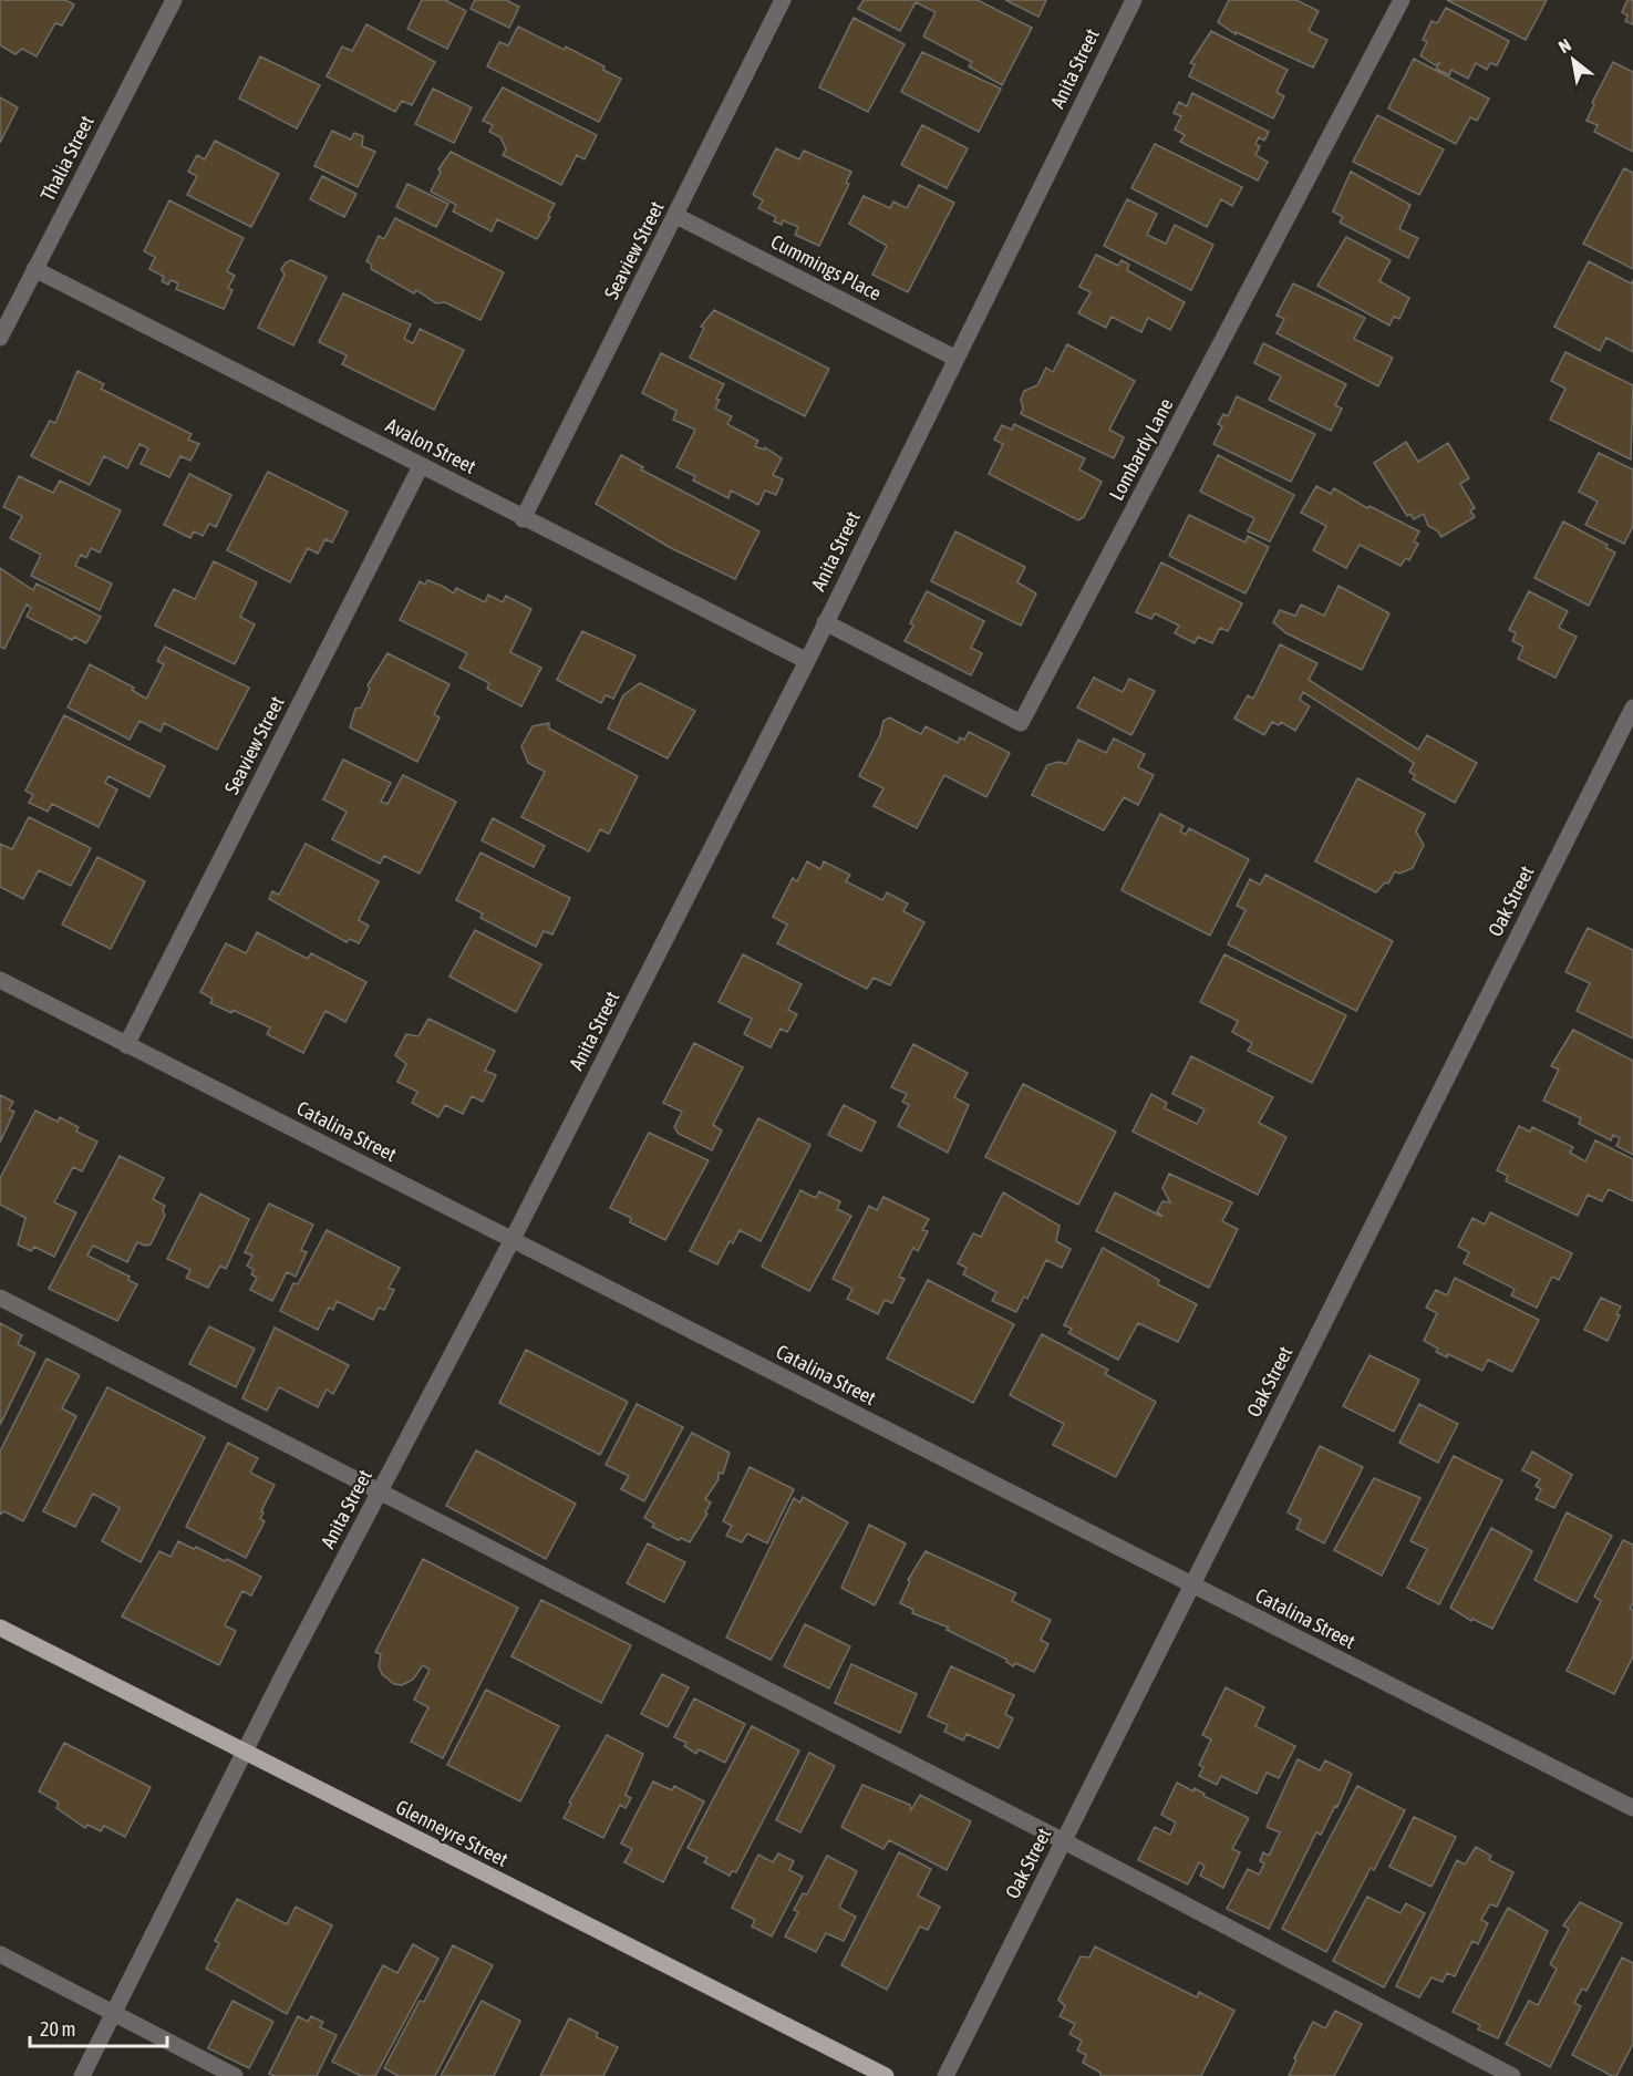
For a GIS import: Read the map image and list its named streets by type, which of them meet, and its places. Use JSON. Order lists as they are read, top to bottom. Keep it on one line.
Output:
{"streets":{"main road":["Glenneyre Street"],"street":["Anita Street","Thalia Street","Seaview Street","Cummings Place","Avalon Street","Lombardy Lane","Oak Street","Catalina Street"]},"crossings":[["Anita Street","Cummings Place"],["Anita Street","Avalon Street"],["Anita Street","Lombardy Lane"],["Anita Street","Catalina Street"],["Anita Street","Glenneyre Street"],["Thalia Street","Avalon Street"],["Seaview Street","Cummings Place"],["Seaview Street","Avalon Street"],["Seaview Street","Catalina Street"],["Oak Street","Catalina Street"]],"scale_bar":"20 m","north":"top left"}
